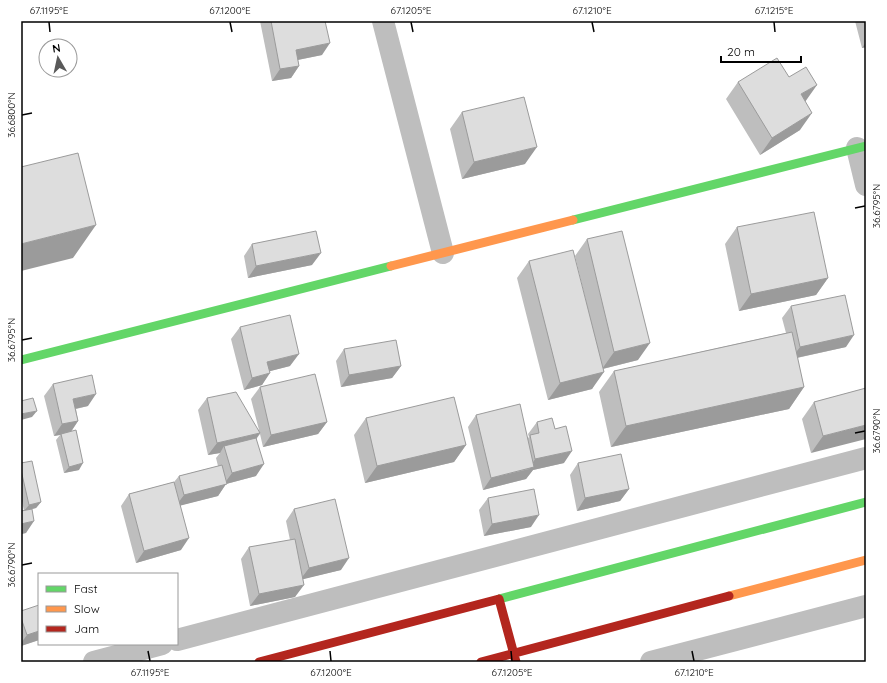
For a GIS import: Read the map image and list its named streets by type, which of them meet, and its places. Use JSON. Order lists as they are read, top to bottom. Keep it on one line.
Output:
{"legend":["Fast","Slow","Jam"],"scale_bar":"20 m","north":"top","coordinates":["67.1195°E","67.1200°E","67.1205°E","67.1210°E","67.1215°E","36.6800°N","36.6795°N","36.6790°N"]}
